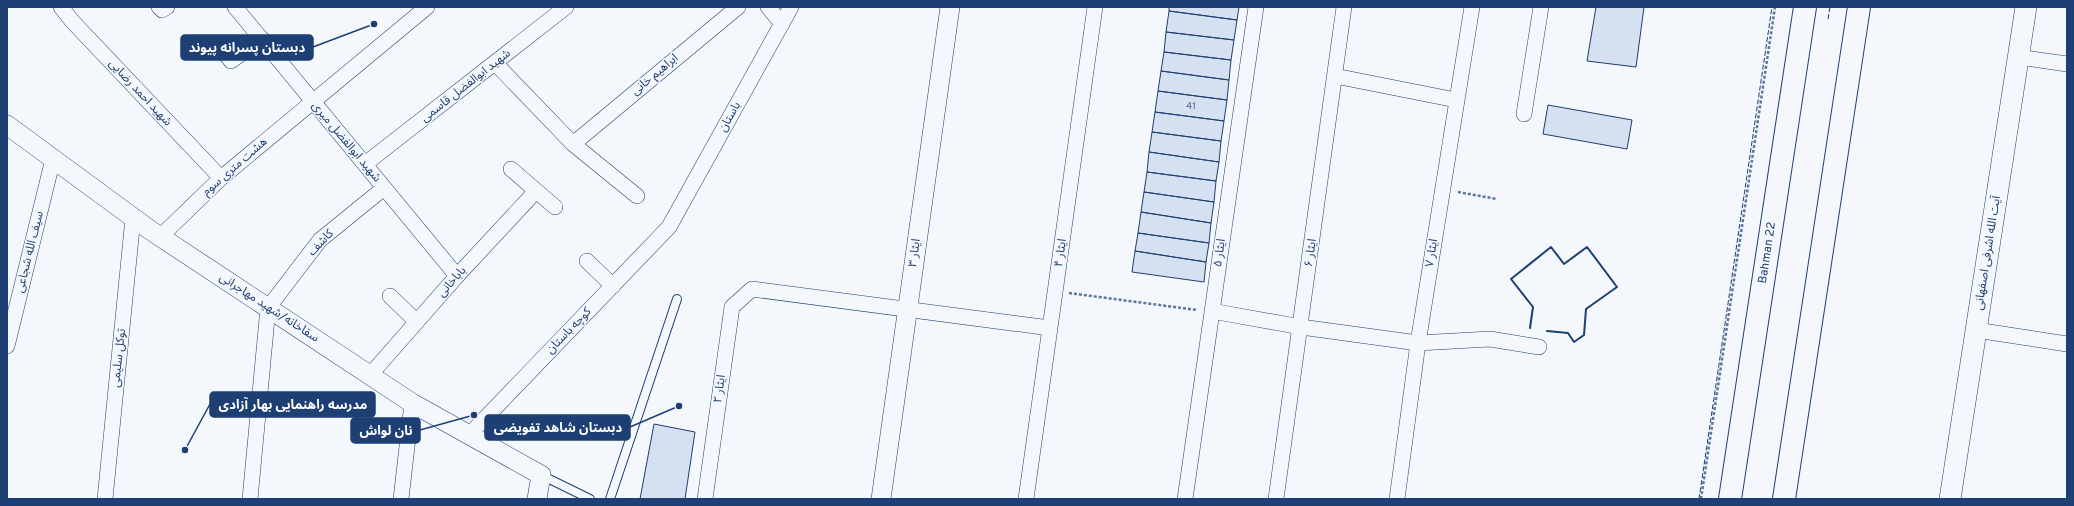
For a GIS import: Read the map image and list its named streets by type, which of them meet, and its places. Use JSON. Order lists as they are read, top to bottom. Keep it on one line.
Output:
{"streets":{"highway":["Bahman 22"],"main road":["آیت الله اشرفی اصفهانی"],"street":["ابراهیم خانی","شهید ابوالفضل قاسمی","شهید احمد رضایی","باستان","شهید ابوالفضل میری","هشت متری سوم","کاشف","سیف الله شجاعی","ایثار ۳","ایثار ۴","ایثار ۵","ایثار ۶","ایثار ۷","باباخانی","سقاخانه/شهید مهاجرانی","کوچه باستان","توکل سلیمی","ایثار ۲"]},"crossings":[["شهید ابوالفضل قاسمی","شهید ابوالفضل میری"],["شهید احمد رضایی","هشت متری سوم"],["باستان","کوچه باستان"],["شهید ابوالفضل میری","هشت متری سوم"],["شهید ابوالفضل میری","کاشف"],["شهید ابوالفضل میری","باباخانی"],["هشت متری سوم","سقاخانه/شهید مهاجرانی"],["کاشف","سقاخانه/شهید مهاجرانی"],["سیف الله شجاعی","سقاخانه/شهید مهاجرانی"],["ایثار ۳","ایثار ۲"],["باباخانی","سقاخانه/شهید مهاجرانی"],["سقاخانه/شهید مهاجرانی","کوچه باستان"],["سقاخانه/شهید مهاجرانی","توکل سلیمی"]],"places":["دبستان پسرانه پیوند","دبستان شاهد تفویضی","نان لواش","مدرسه راهنمایی بهار آزادی"],"house_numbers":["41"]}
